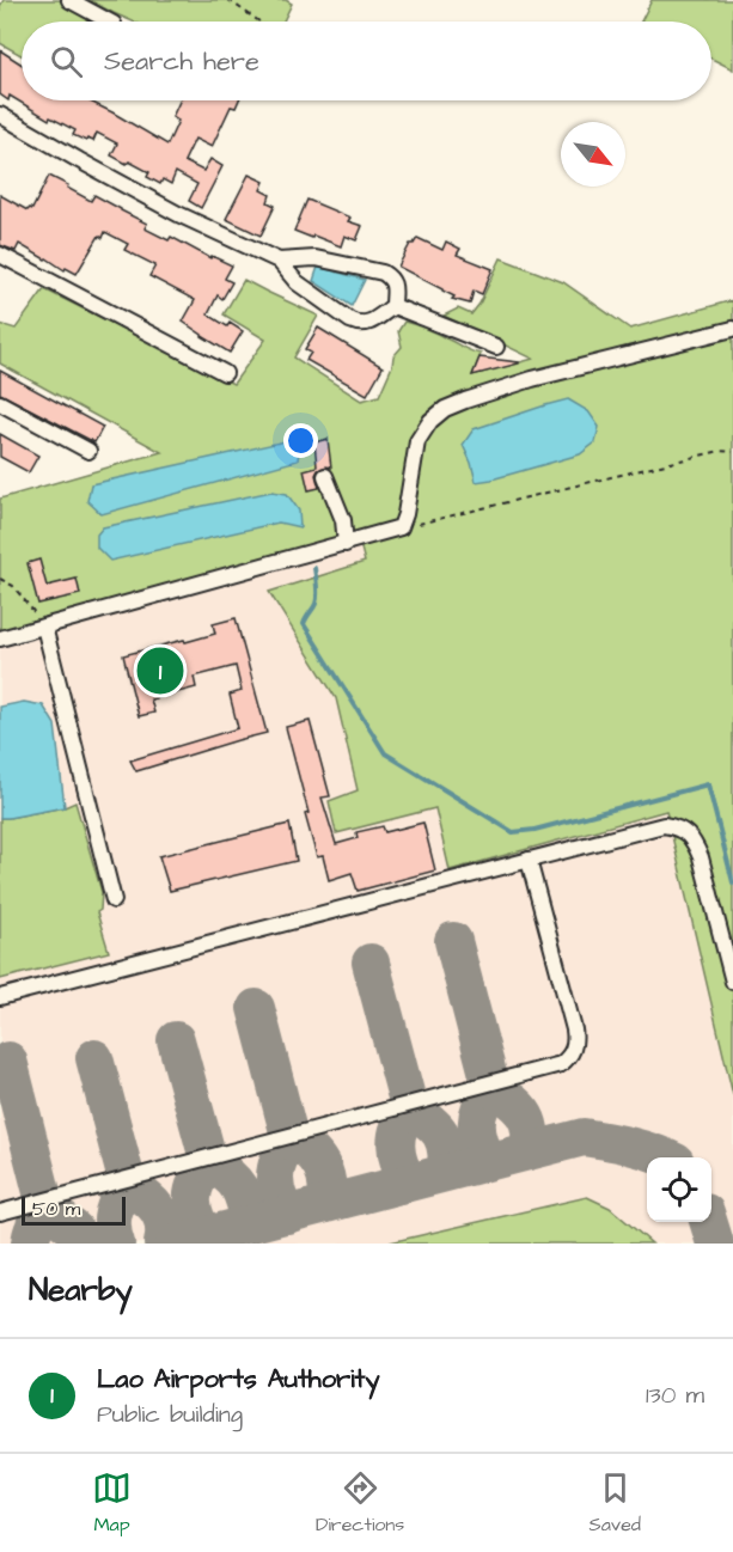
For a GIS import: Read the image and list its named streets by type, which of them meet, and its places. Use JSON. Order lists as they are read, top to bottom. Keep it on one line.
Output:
{"scale_bar":"50 m","north":"bottom right","page":{"search":"Search here","pins":"1","scale":"50 m","heading":"Nearby","list":[{"mark":"1","name":"Lao Airports Authority","note":"Public building","value":"130 m"}],"nav":["Map","Directions","Saved"]}}
